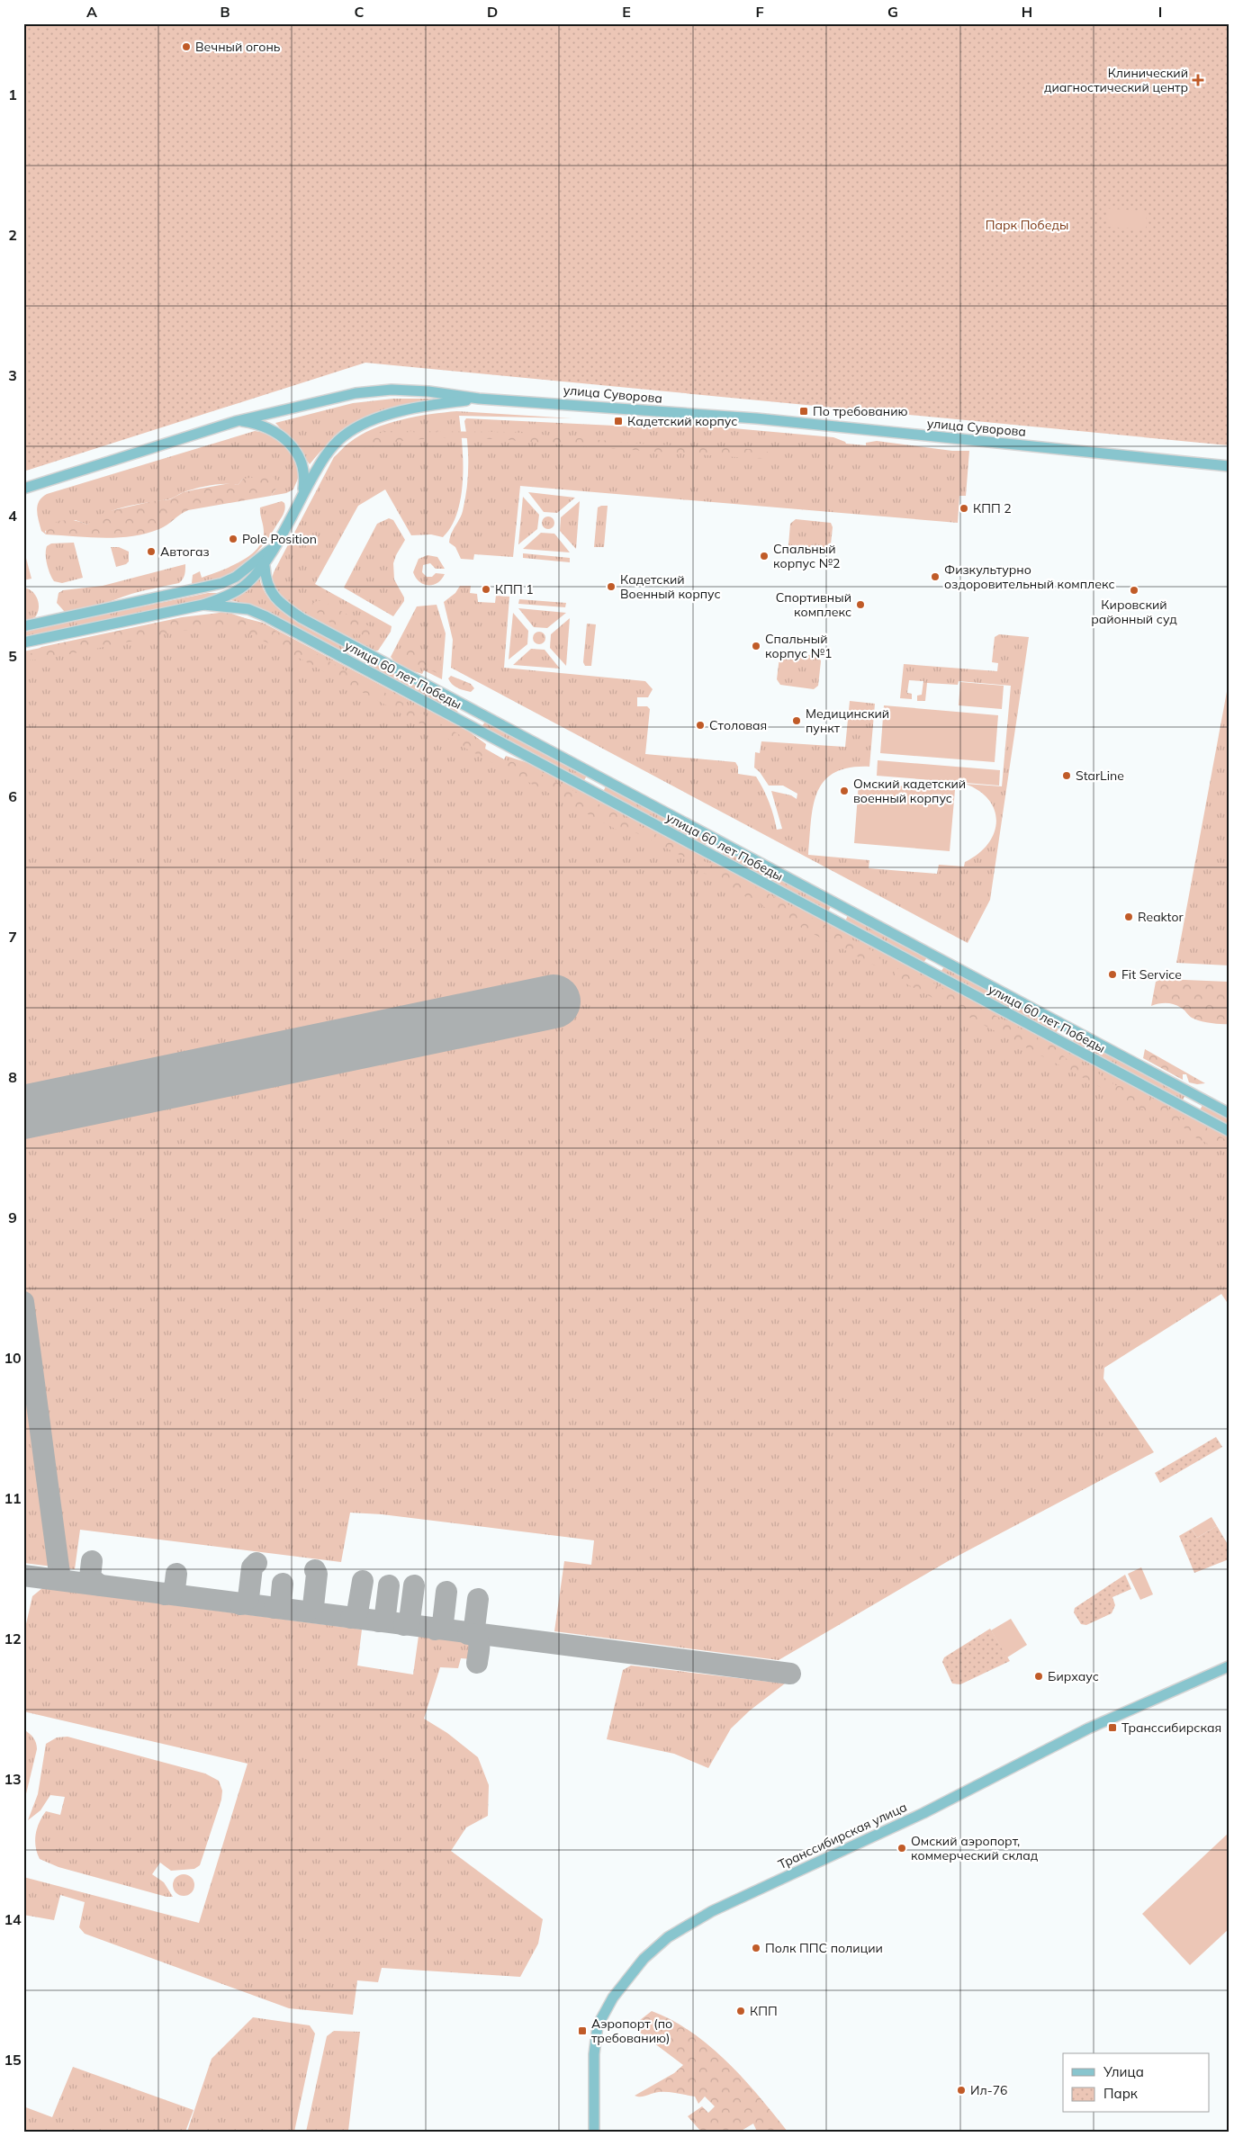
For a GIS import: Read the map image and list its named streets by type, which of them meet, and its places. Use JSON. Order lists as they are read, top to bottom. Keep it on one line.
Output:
{"streets":{"main road":["улица Суворова","улица 60 лет Победы","Транссибирская улица"]},"parks":["Парк Победы"],"places":{"other":["Вечный огонь","КПП 2","Pole Position","Автогаз","Спальный корпус №2","Физкультурно оздоровительный комплекс","Кадетский Военный корпус","КПП 1","Кировский районный суд","Спортивный комплекс","Спальный корпус №1","Медицинский пункт","Столовая","StarLine","Омский кадетский военный корпус","Reaktor","Fit Service","Бирхаус","Омский аэропорт, коммерческий склад","Полк ППС полиции","КПП","Ил-76"],"health":["Клинический диагностический центр"],"transit":["По требованию","Кадетский корпус","Транссибирская","Аэропорт (по требованию)"]},"legend":["Улица","Парк"],"grid":{"columns":["A","B","C","D","E","F","G","H","I"],"rows":["1","2","3","4","5","6","7","8","9","10","11","12","13","14","15"]}}
